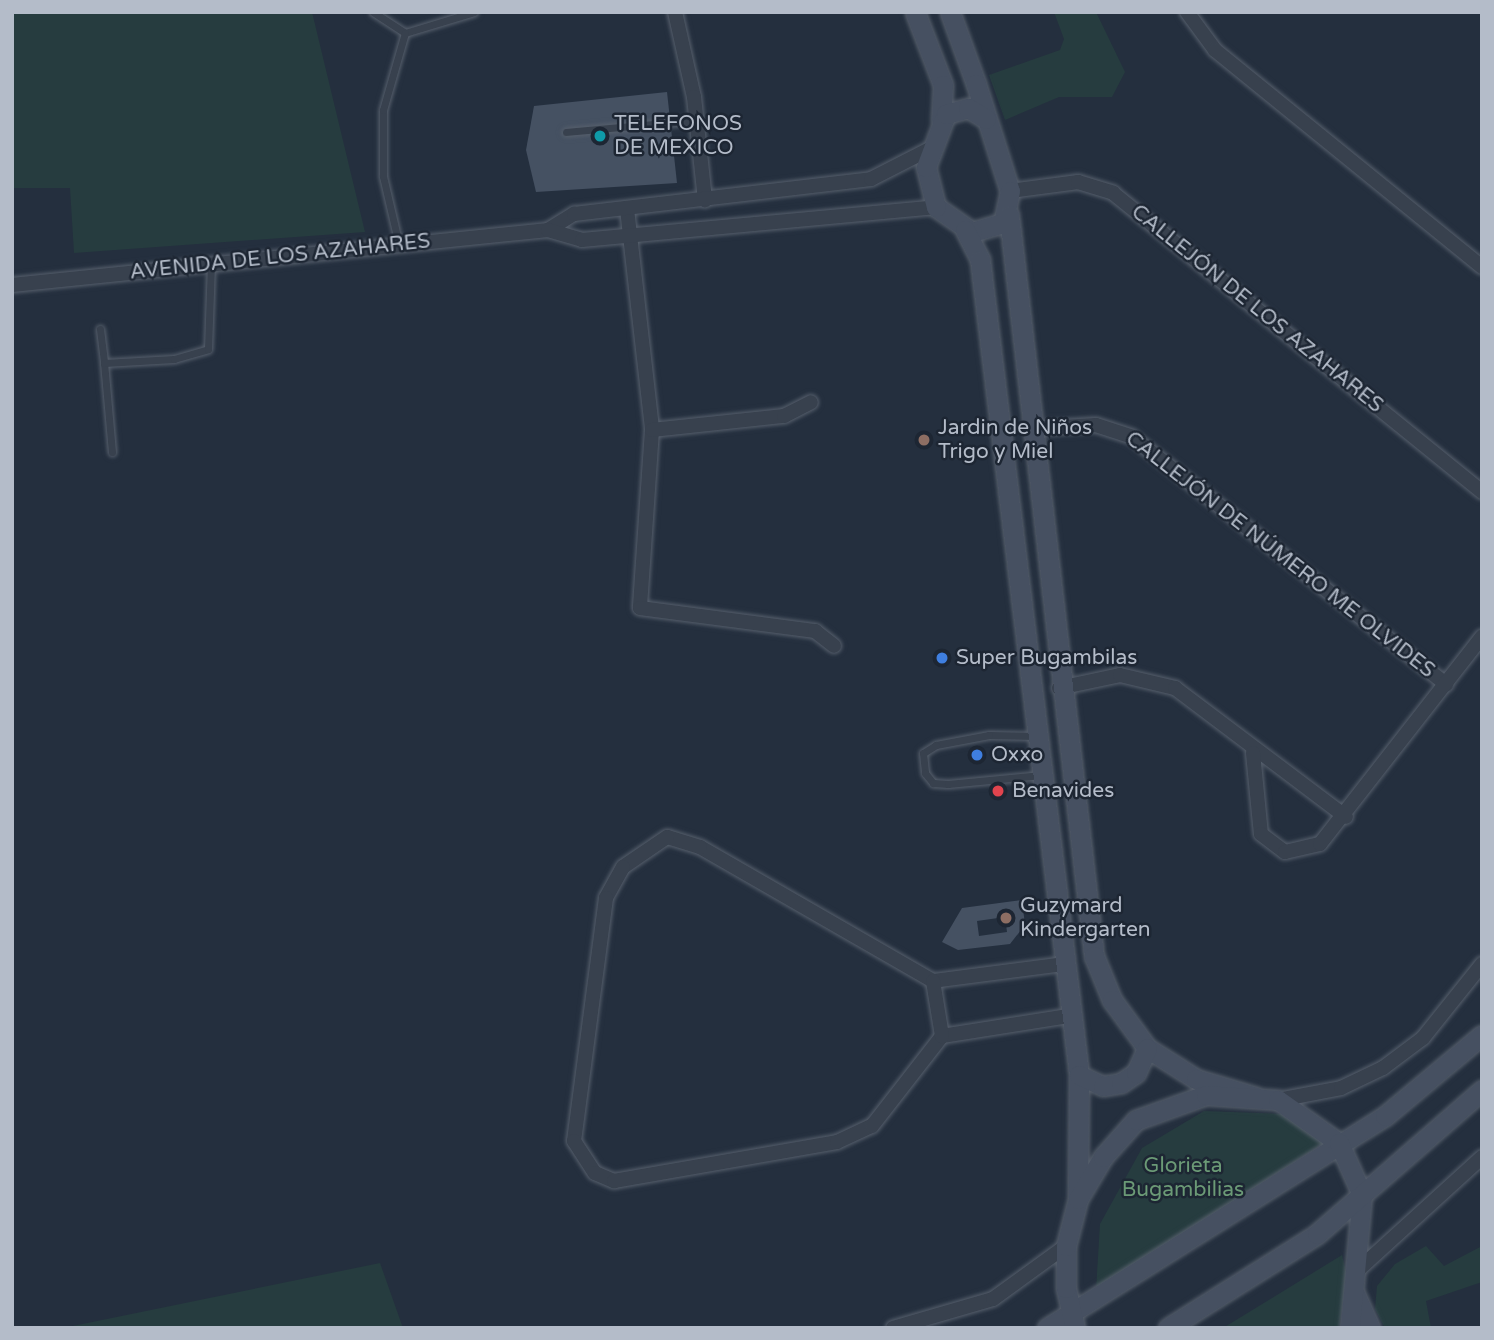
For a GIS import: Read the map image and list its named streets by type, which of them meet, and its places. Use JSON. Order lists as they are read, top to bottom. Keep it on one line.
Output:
{"streets":{"street":["AVENIDA DE LOS AZAHARES","CALLEJÓN DE LOS AZAHARES","CALLEJÓN DE NÚMERO ME OLVIDES"]},"crossings":[["AVENIDA DE LOS AZAHARES","CALLEJÓN DE LOS AZAHARES"]],"parks":["Glorieta Bugambilias"],"places":["TELEFONOS DE MEXICO","Jardin de Niños Trigo y Miel","Super Bugambilas","Oxxo","Benavides","Guzymard Kindergarten"]}
